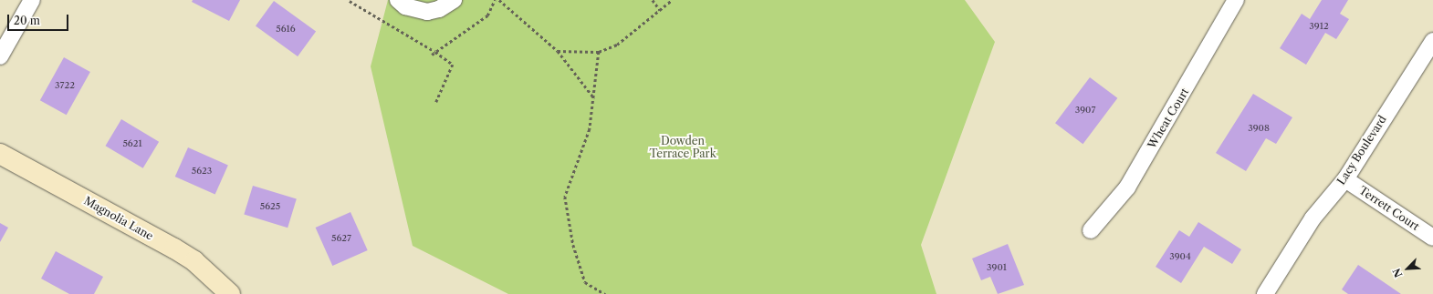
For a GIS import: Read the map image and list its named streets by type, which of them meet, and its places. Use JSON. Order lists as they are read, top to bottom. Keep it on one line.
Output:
{"streets":{"street":["Wheat Court","Lacy Boulevard","Terrett Court","Magnolia Lane"]},"crossings":[["Lacy Boulevard","Terrett Court"]],"parks":["Dowden Terrace Park"],"house_numbers":["3912","5616","3722","3907","3908","5621","5623","5625","5627","3904","3901"],"scale_bar":"20 m","north":"bottom left"}
